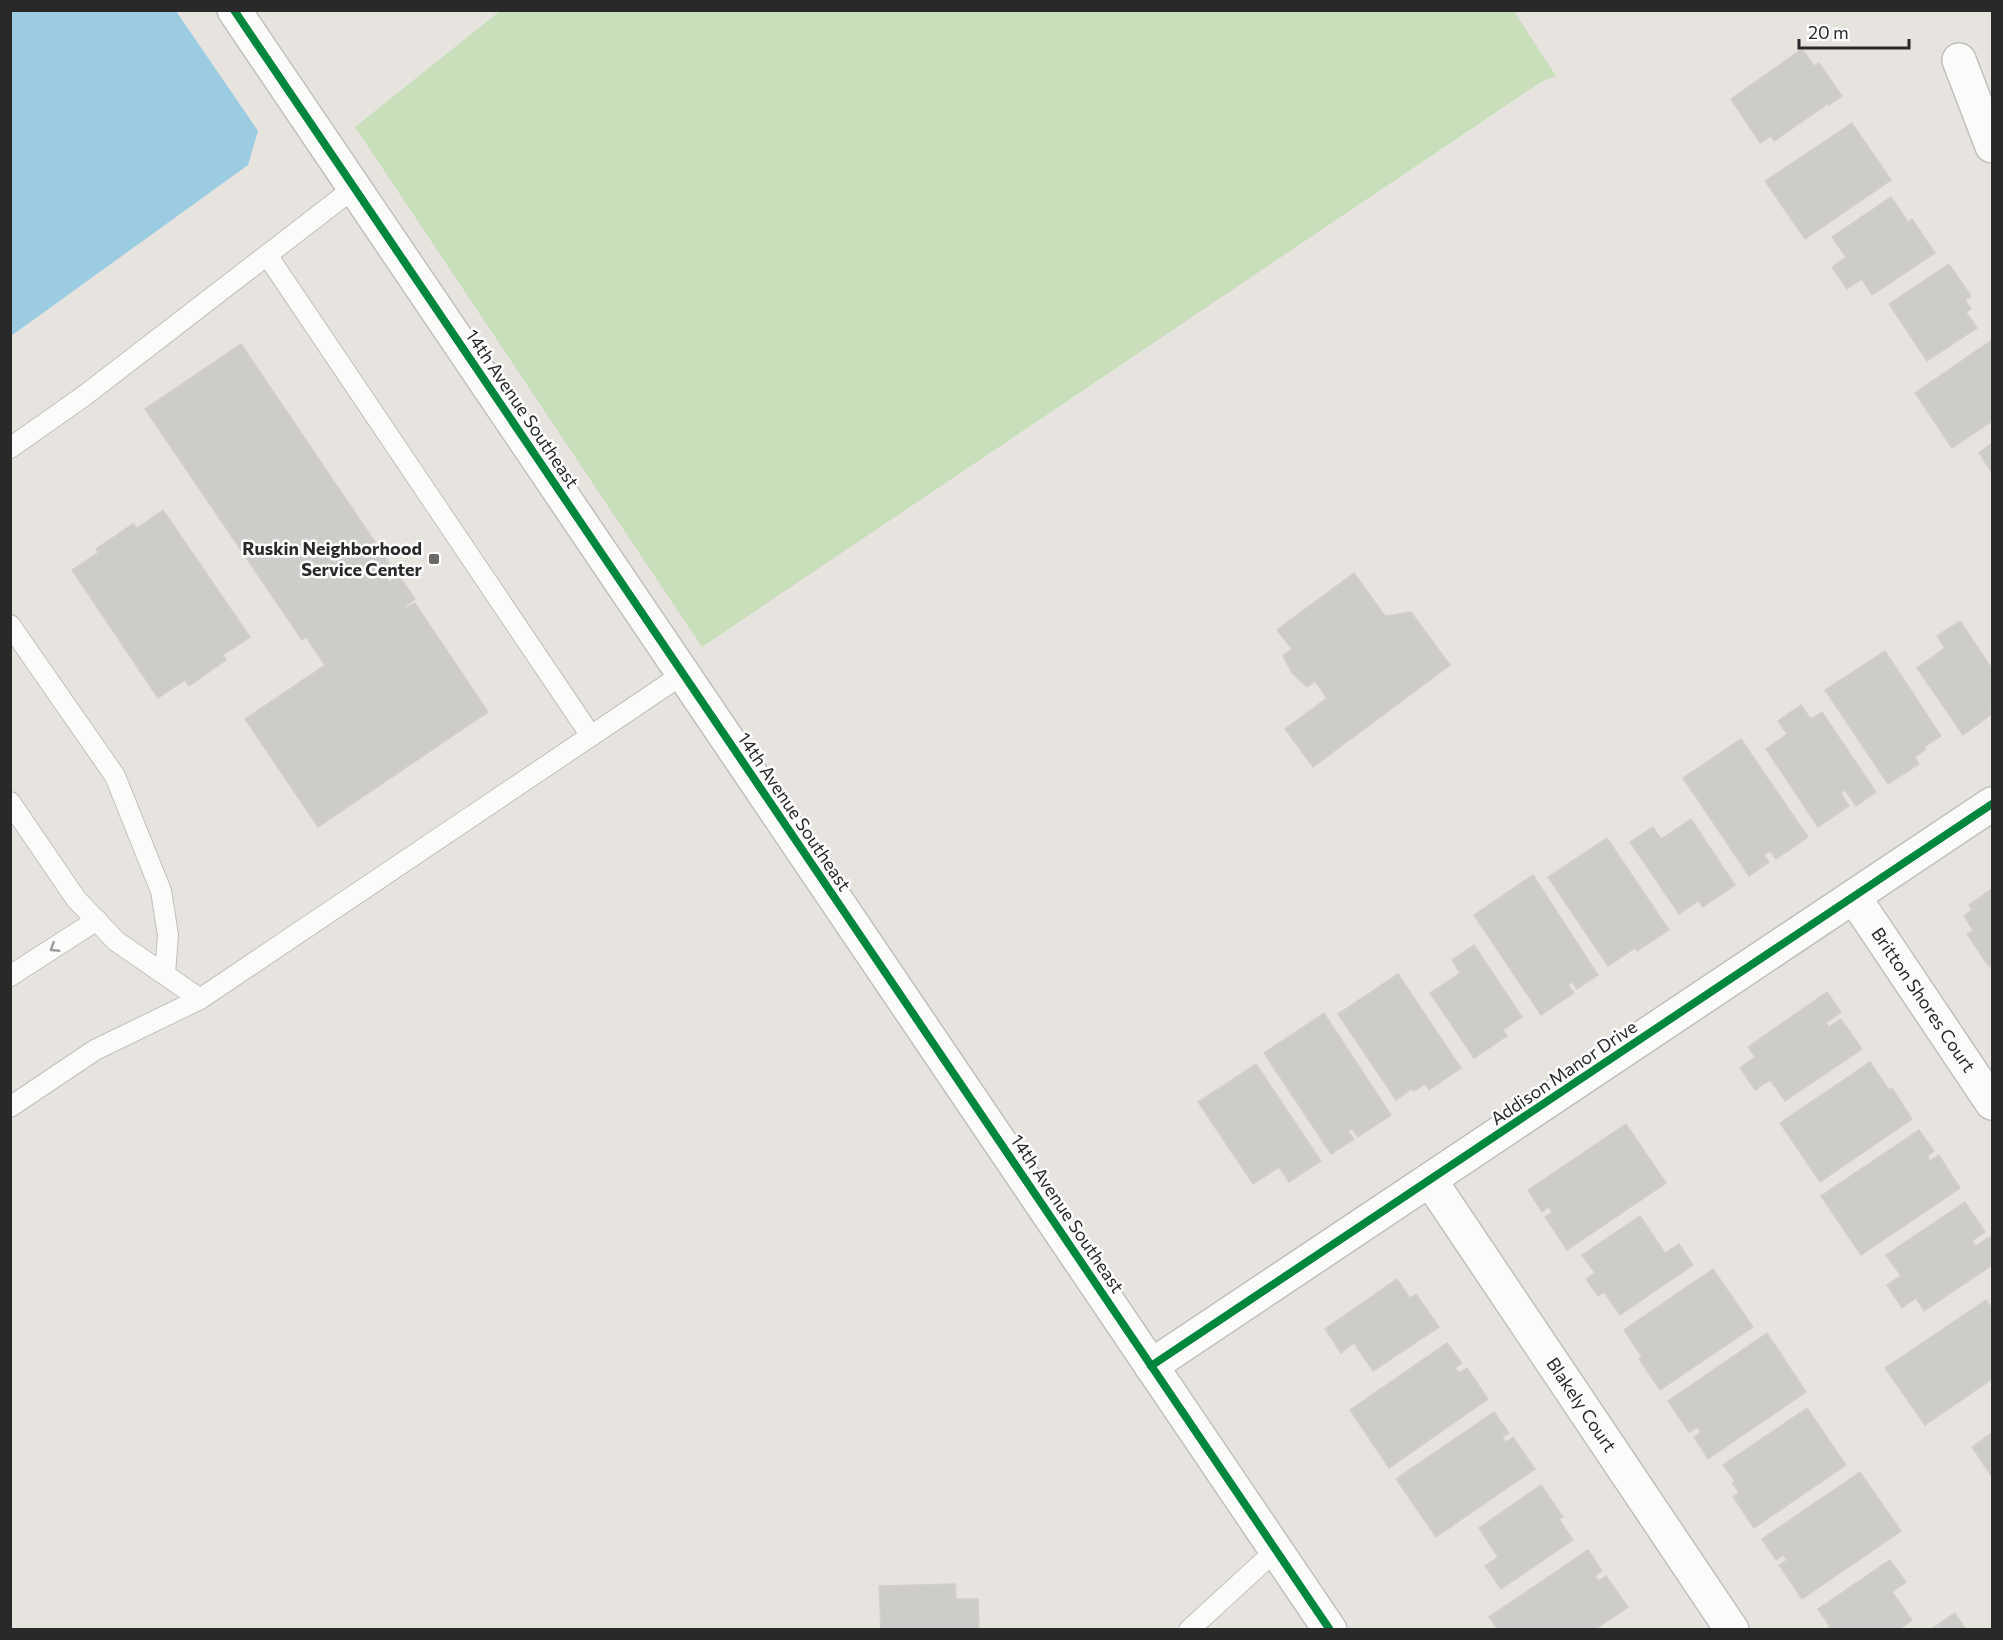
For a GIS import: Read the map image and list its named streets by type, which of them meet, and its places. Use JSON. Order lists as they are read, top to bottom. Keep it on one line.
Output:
{"streets":{"street":["14th Avenue Southeast","Britton Shores Court","Addison Manor Drive","Blakely Court"]},"crossings":[["14th Avenue Southeast","Addison Manor Drive"],["Britton Shores Court","Addison Manor Drive"],["Addison Manor Drive","Blakely Court"]],"places":{"transit":["Ruskin Neighborhood Service Center"]},"scale_bar":"20 m"}
